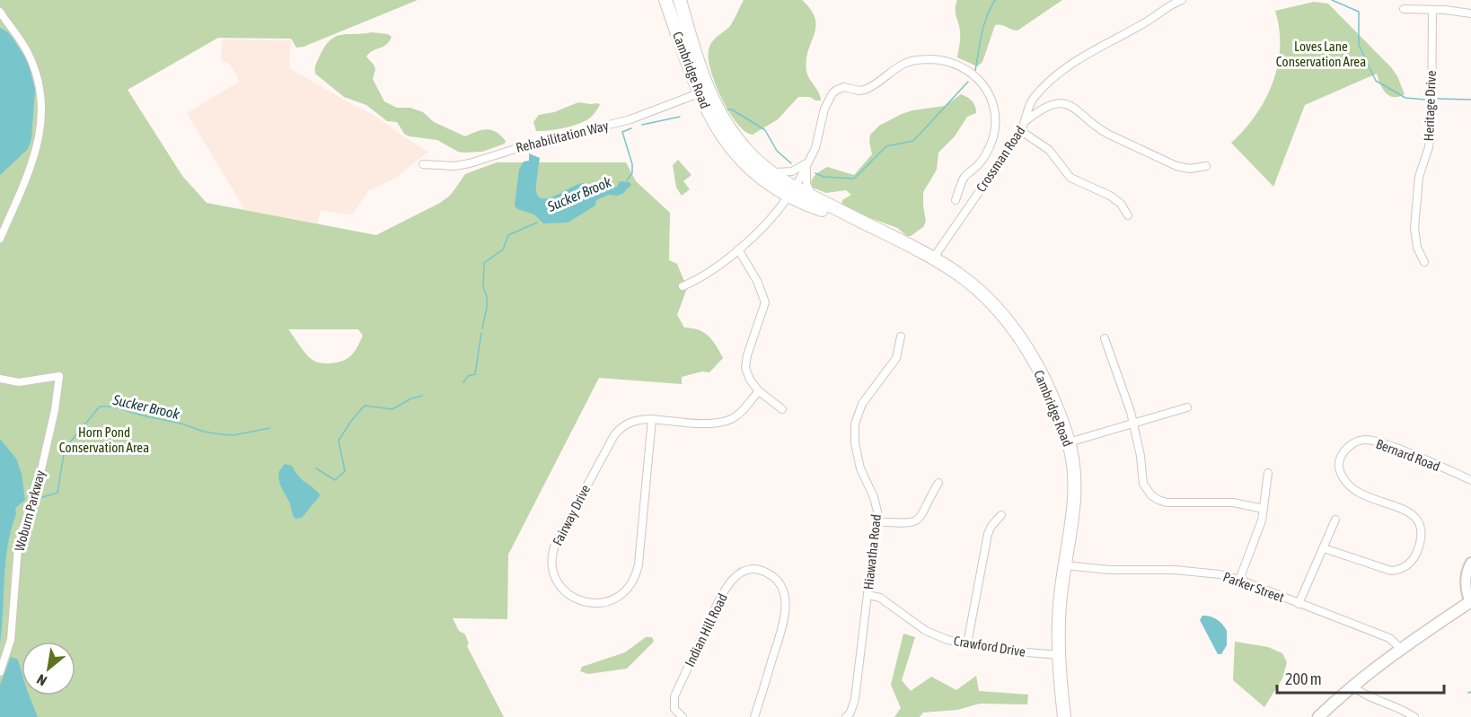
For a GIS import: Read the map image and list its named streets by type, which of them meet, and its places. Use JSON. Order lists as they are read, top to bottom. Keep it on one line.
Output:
{"streets":{"highway":["Cambridge Road"],"street":["Heritage Drive","Rehabilitation Way","Crossman Road","Bernard Road","Woburn Parkway","Fairway Drive","Hiawatha Road","Parker Street","Indian Hill Road","Crawford Drive"]},"crossings":[["Cambridge Road","Rehabilitation Way"],["Cambridge Road","Crossman Road"],["Cambridge Road","Parker Street"],["Cambridge Road","Crawford Drive"],["Hiawatha Road","Crawford Drive"]],"water":["Sucker Brook"],"parks":["Loves Lane Conservation Area","Horn Pond Conservation Area"],"scale_bar":"200 m","north":"bottom left"}
